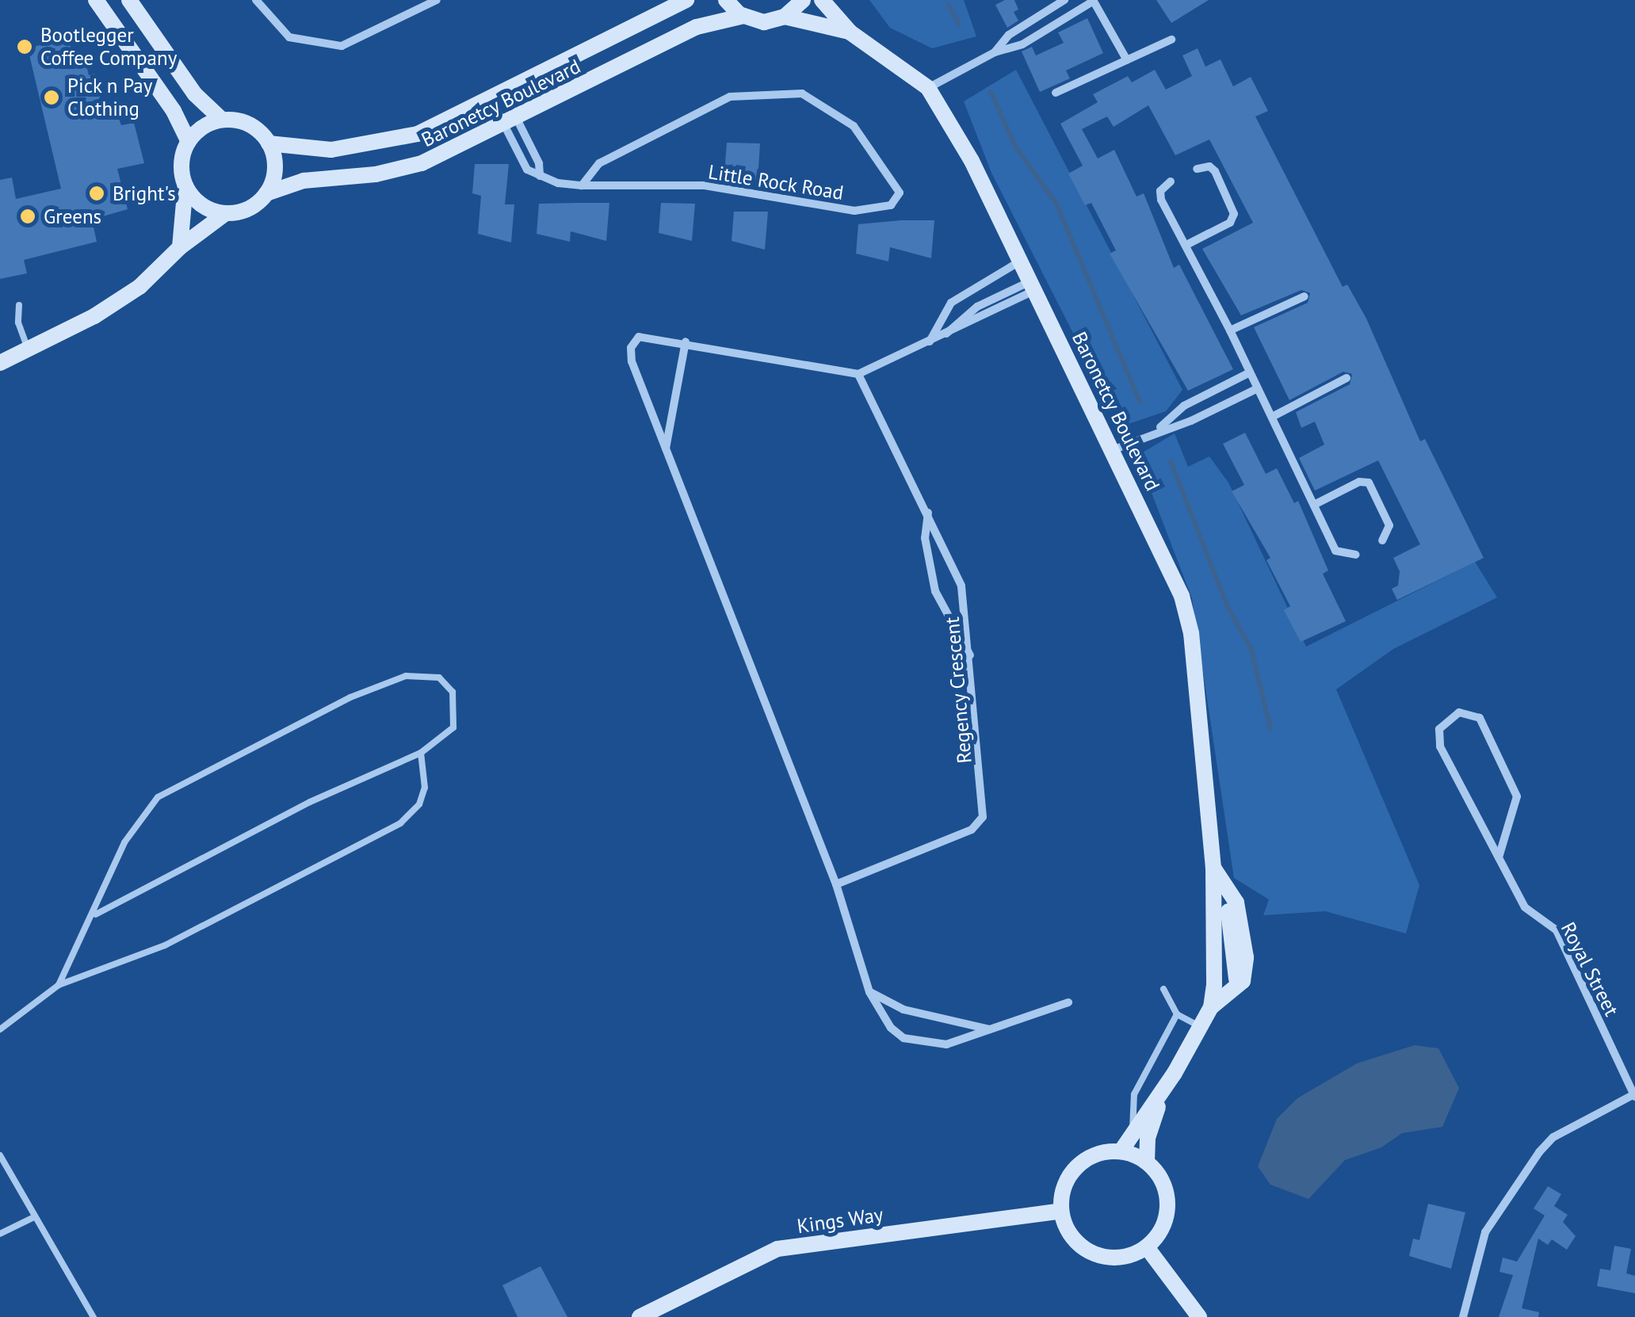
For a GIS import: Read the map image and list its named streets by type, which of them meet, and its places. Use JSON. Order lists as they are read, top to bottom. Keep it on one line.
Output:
{"streets":{"street":["Baronetcy Boulevard","Little Rock Road","Regency Crescent","Royal Street","Kings Way"]},"crossings":[["Baronetcy Boulevard","Kings Way"]],"places":["Bootlegger Coffee Company","Pick n Pay Clothing","Bright's","Greens"]}
